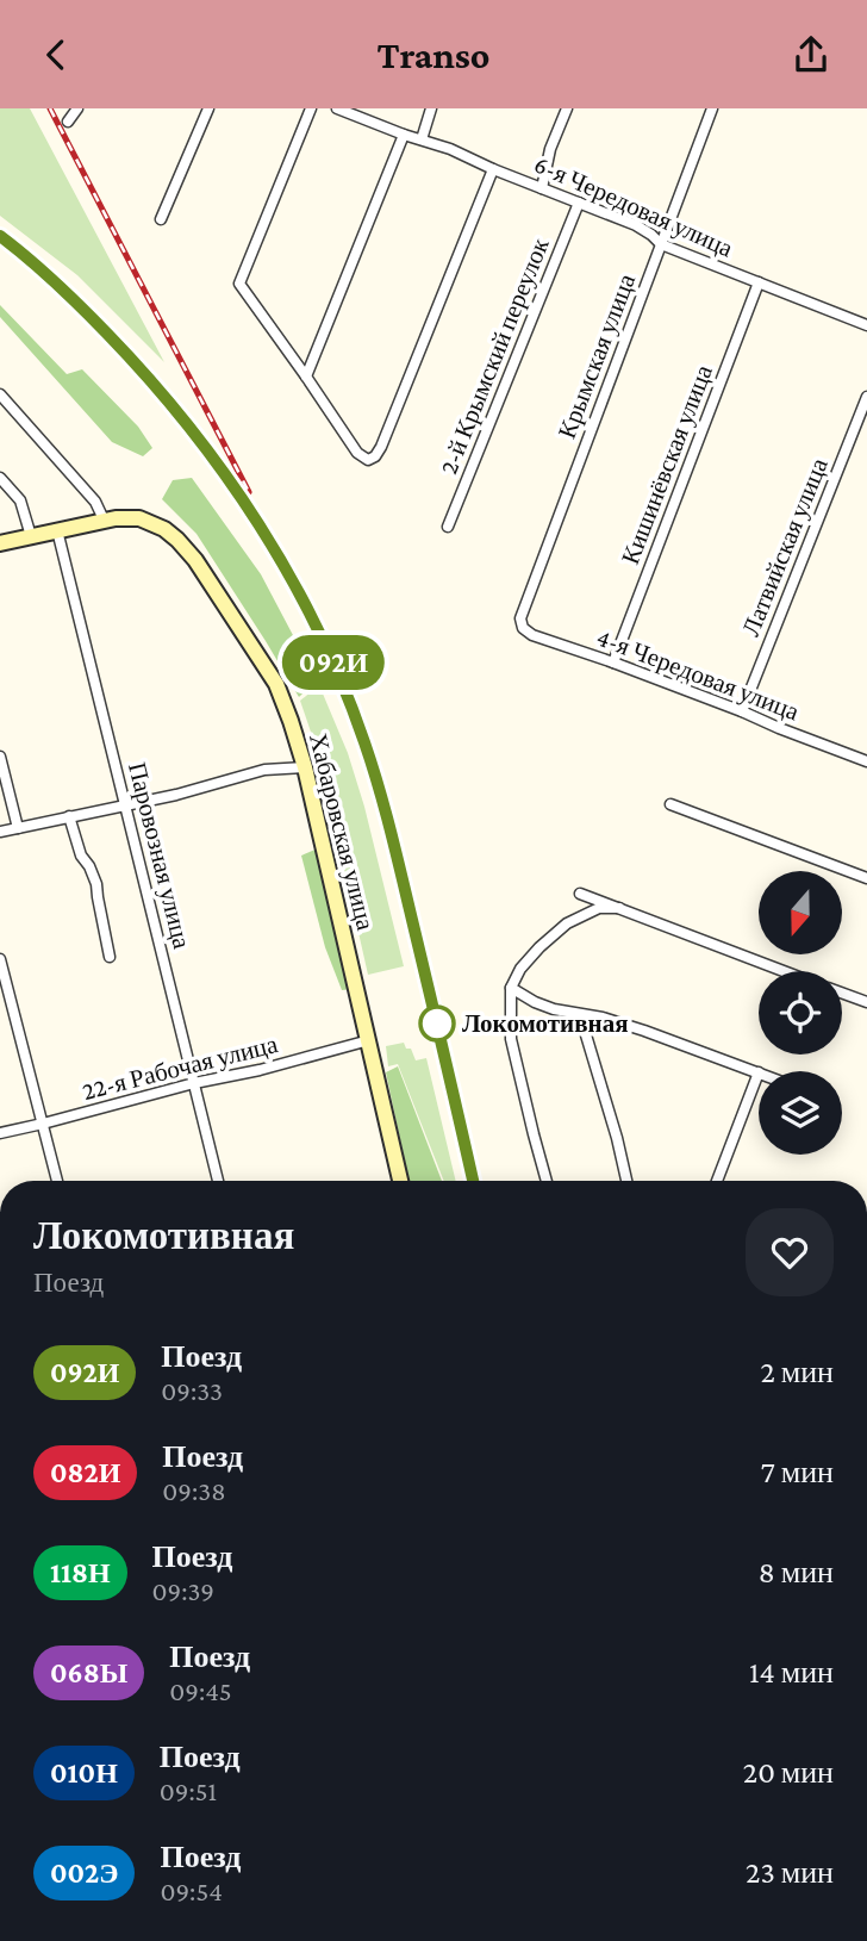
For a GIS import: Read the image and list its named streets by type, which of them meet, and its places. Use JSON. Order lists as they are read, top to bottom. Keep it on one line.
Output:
{"streets":{"main road":["Хабаровская улица"],"street":["6-я Чередовая улица","2-й Крымский переулок","Крымская улица","Кишинёвская улица","Латвийская улица","4-я Чередовая улица","Паровозная улица","22-я Рабочая улица"]},"crossings":[["6-я Чередовая улица","2-й Крымский переулок"],["6-я Чередовая улица","Крымская улица"],["6-я Чередовая улица","Кишинёвская улица"],["Крымская улица","4-я Чередовая улица"],["Кишинёвская улица","4-я Чередовая улица"],["Латвийская улица","4-я Чередовая улица"],["Хабаровская улица","22-я Рабочая улица"],["Паровозная улица","22-я Рабочая улица"]],"places":["Локомотивная"],"north":"bottom","page":{"header":"Transo","on_map":"092И","heading":["Локомотивная","Поезд"],"list":[{"mark":"092И","name":"Поезд","note":"09:33","value":"2 мин"},{"mark":"082И","name":"Поезд","note":"09:38","value":"7 мин"},{"mark":"118Н","name":"Поезд","note":"09:39","value":"8 мин"},{"mark":"068Ы","name":"Поезд","note":"09:45","value":"14 мин"},{"mark":"010Н","name":"Поезд","note":"09:51","value":"20 мин"},{"mark":"002Э","name":"Поезд","note":"09:54","value":"23 мин"}]}}
